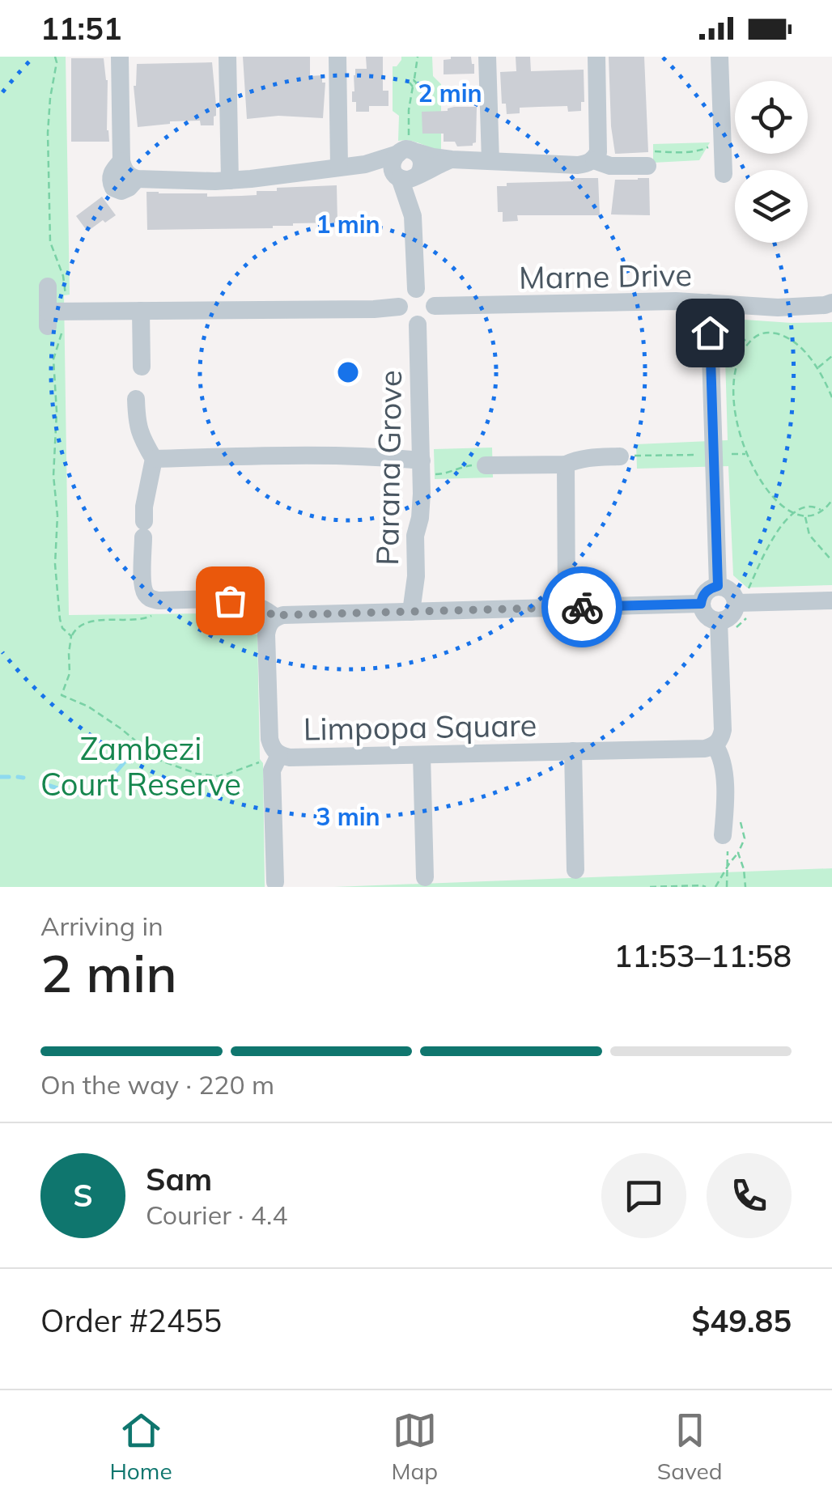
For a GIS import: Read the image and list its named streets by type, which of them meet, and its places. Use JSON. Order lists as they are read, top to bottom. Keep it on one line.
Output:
{"streets":{"street":["Marne Drive","Parana Grove","Limpopa Square"]},"crossings":[["Marne Drive","Parana Grove"]],"parks":["Zambezi Court Reserve"],"page":{"status":"11:51","heading":["2 min","Arriving in","11:53–11:58"],"panel":["Sam","Courier · 4.4","Order #2455","$49.85"],"bar":"On the way · 220 m","round":"S","tabs":["Home","Map","Saved"]},"rings":["2 min","1 min","3 min"]}
